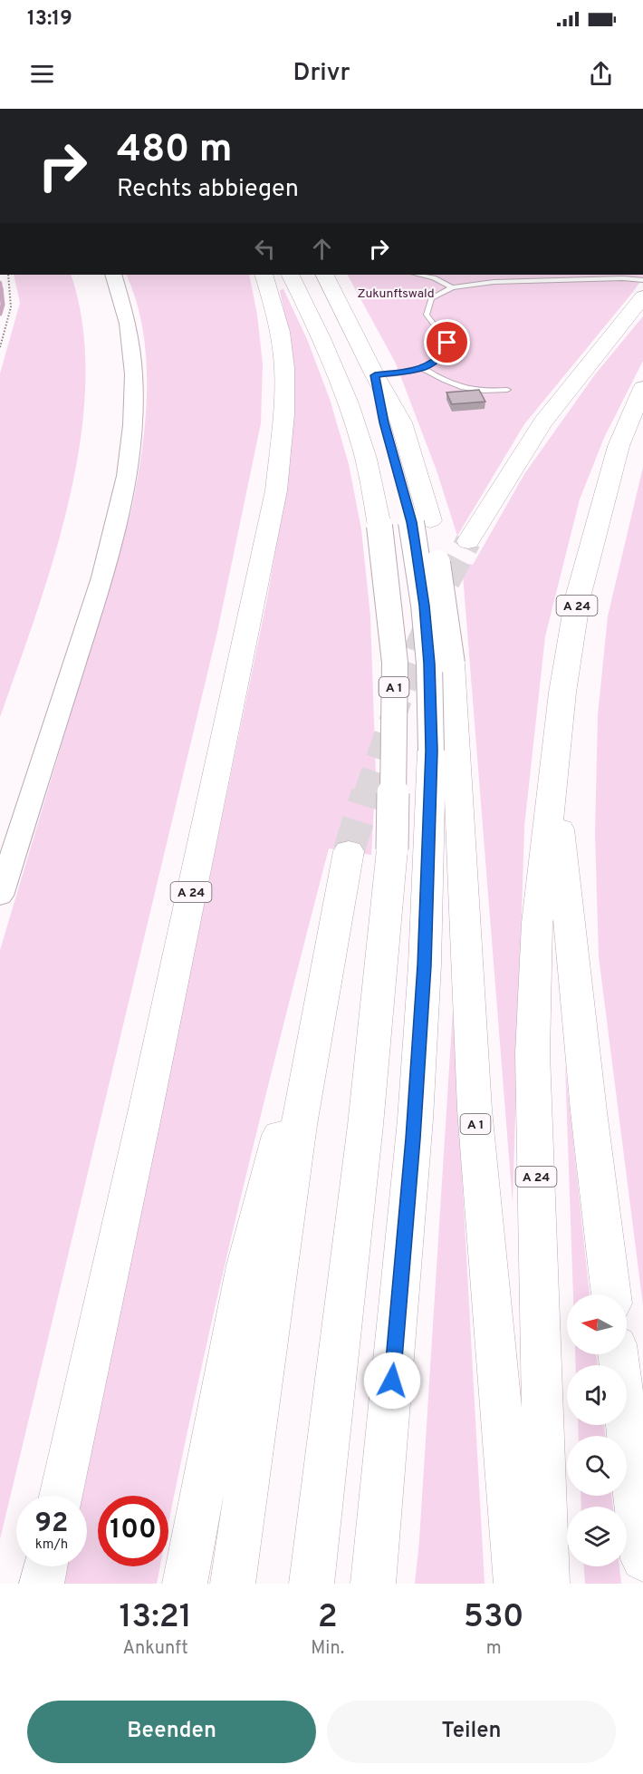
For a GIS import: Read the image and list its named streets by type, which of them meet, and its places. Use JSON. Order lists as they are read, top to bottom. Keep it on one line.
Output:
{"streets":{"highway":["A 24","A 1"]},"parks":["Zukunftswald"],"north":"left","page":{"status":"13:19","header":"Drivr","turn":["480 m","Rechts abbiegen"],"speed":"92 km/h","limit":"100","eta":["13:21","Ankunft","2","Min.","530","m"],"buttons":["Beenden","Teilen"]}}
